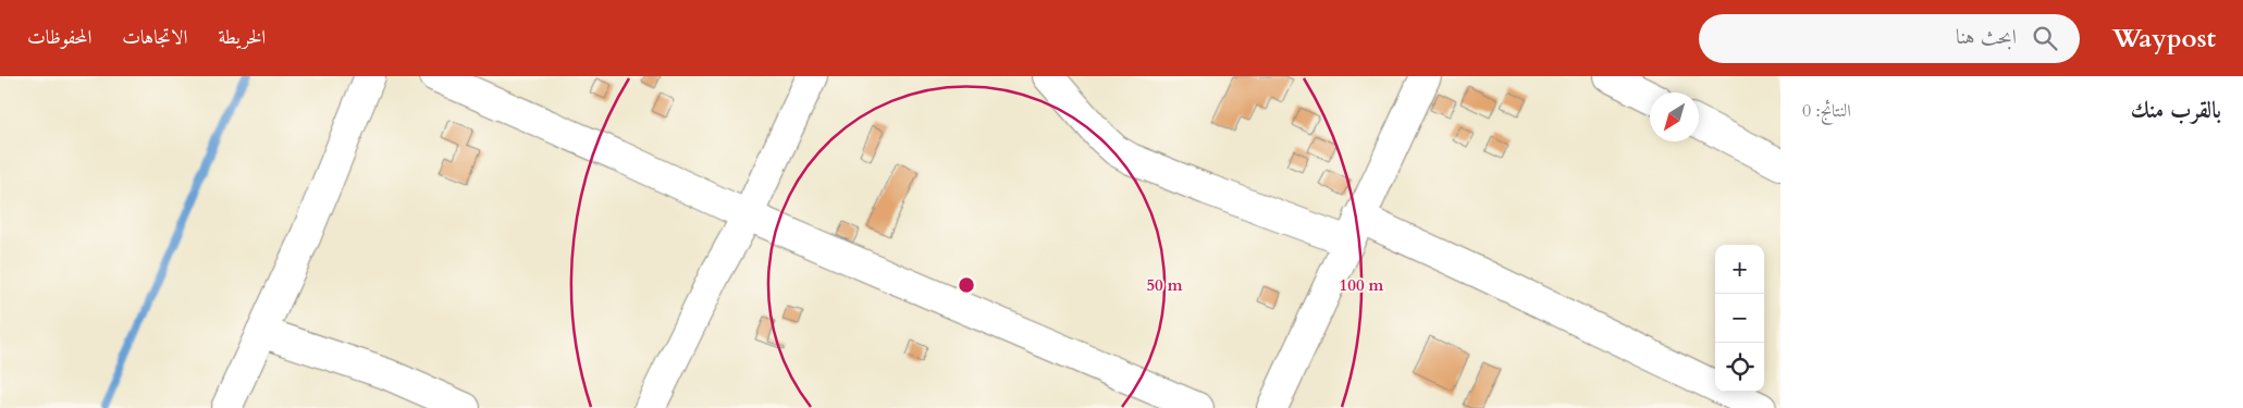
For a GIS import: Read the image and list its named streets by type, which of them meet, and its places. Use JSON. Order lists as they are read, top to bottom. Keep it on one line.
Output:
{"north":"bottom left","page":{"header":"Waypost","search":"ابحث هنا","nav":["الخريطة","الاتجاهات","المحفوظات"],"heading":["بالقرب منك","النتائج: 0"],"map_buttons":["+","−"]},"rings":["50 m","100 m"]}
